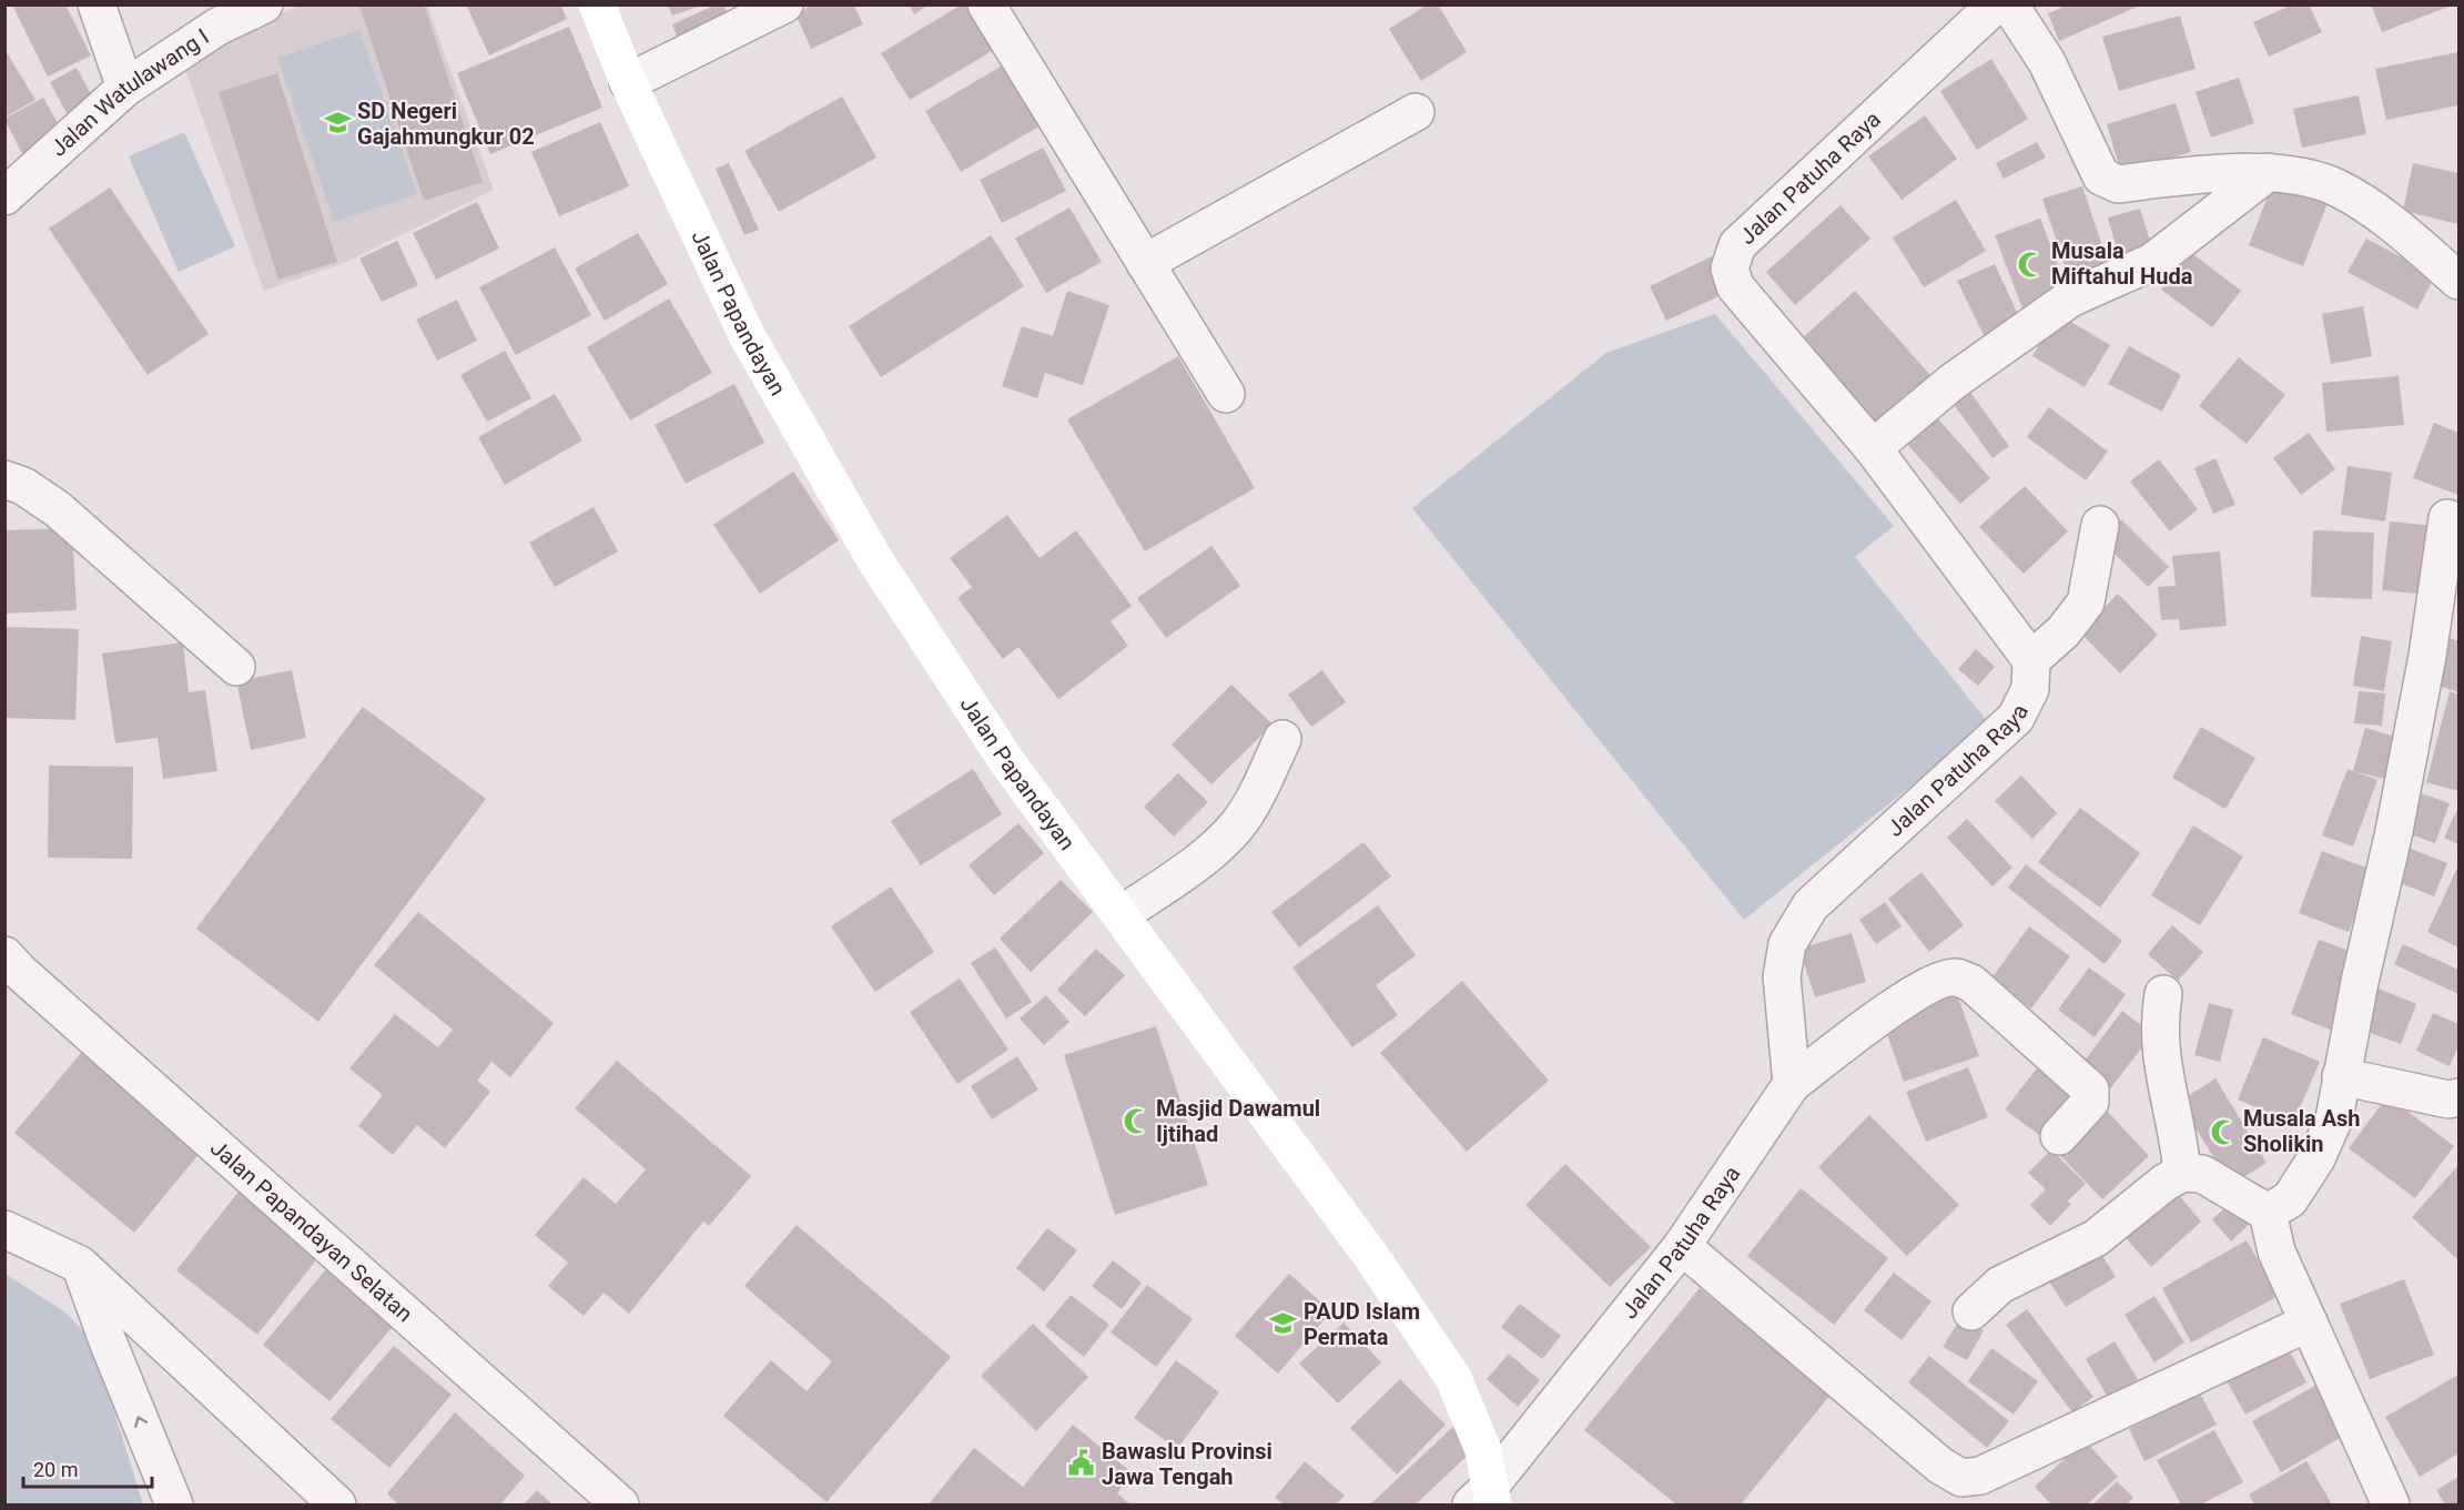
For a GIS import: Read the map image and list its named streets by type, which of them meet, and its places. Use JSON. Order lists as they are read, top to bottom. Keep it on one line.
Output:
{"streets":{"main road":["Jalan Papandayan"],"street":["Jalan Watulawang I","Jalan Patuha Raya","Jalan Papandayan Selatan"]},"crossings":[["Jalan Patuha Raya","Jalan Papandayan"]],"places":{"school or university":["SD Negeri Gajahmungkur 02","PAUD Islam Permata"],"mosque":["Musala Miftahul Huda","Masjid Dawamul Ijtihad","Musala Ash Sholikin"],"public building":["Bawaslu Provinsi Jawa Tengah"]},"scale_bar":"20 m"}
